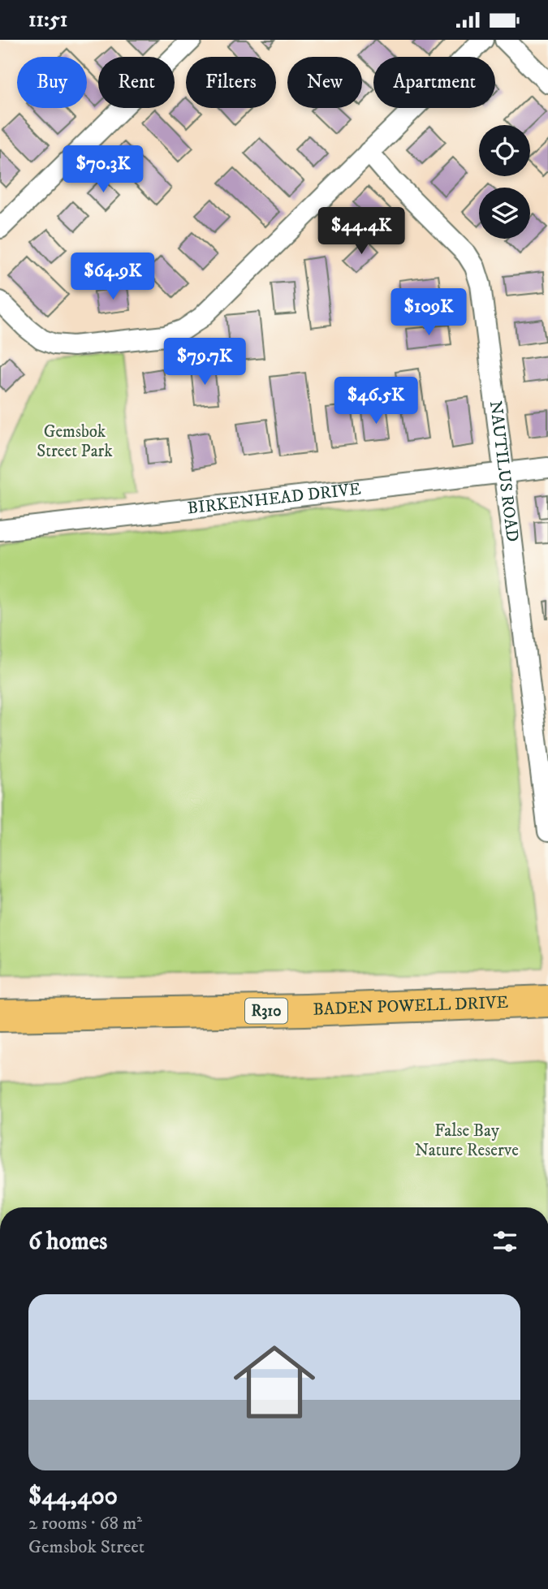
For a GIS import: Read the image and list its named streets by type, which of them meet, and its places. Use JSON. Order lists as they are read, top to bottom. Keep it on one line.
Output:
{"streets":{"main road":["BADEN POWELL DRIVE","R310"],"street":["NAUTILUS ROAD","BIRKENHEAD DRIVE"]},"crossings":[["NAUTILUS ROAD","BIRKENHEAD DRIVE"]],"parks":["Gemsbok Street Park","False Bay Nature Reserve"],"page":{"status":"11:51","chip":["Buy","Rent","Filters","New","Apartment"],"price":["$70.3K","$44.4K","$64.9K","$109K","$79.7K","$46.5K"],"heading":"6 homes","list":[{"name":"$44,400","note":"2 rooms · 68 m² · Gemsbok Street"}]}}
